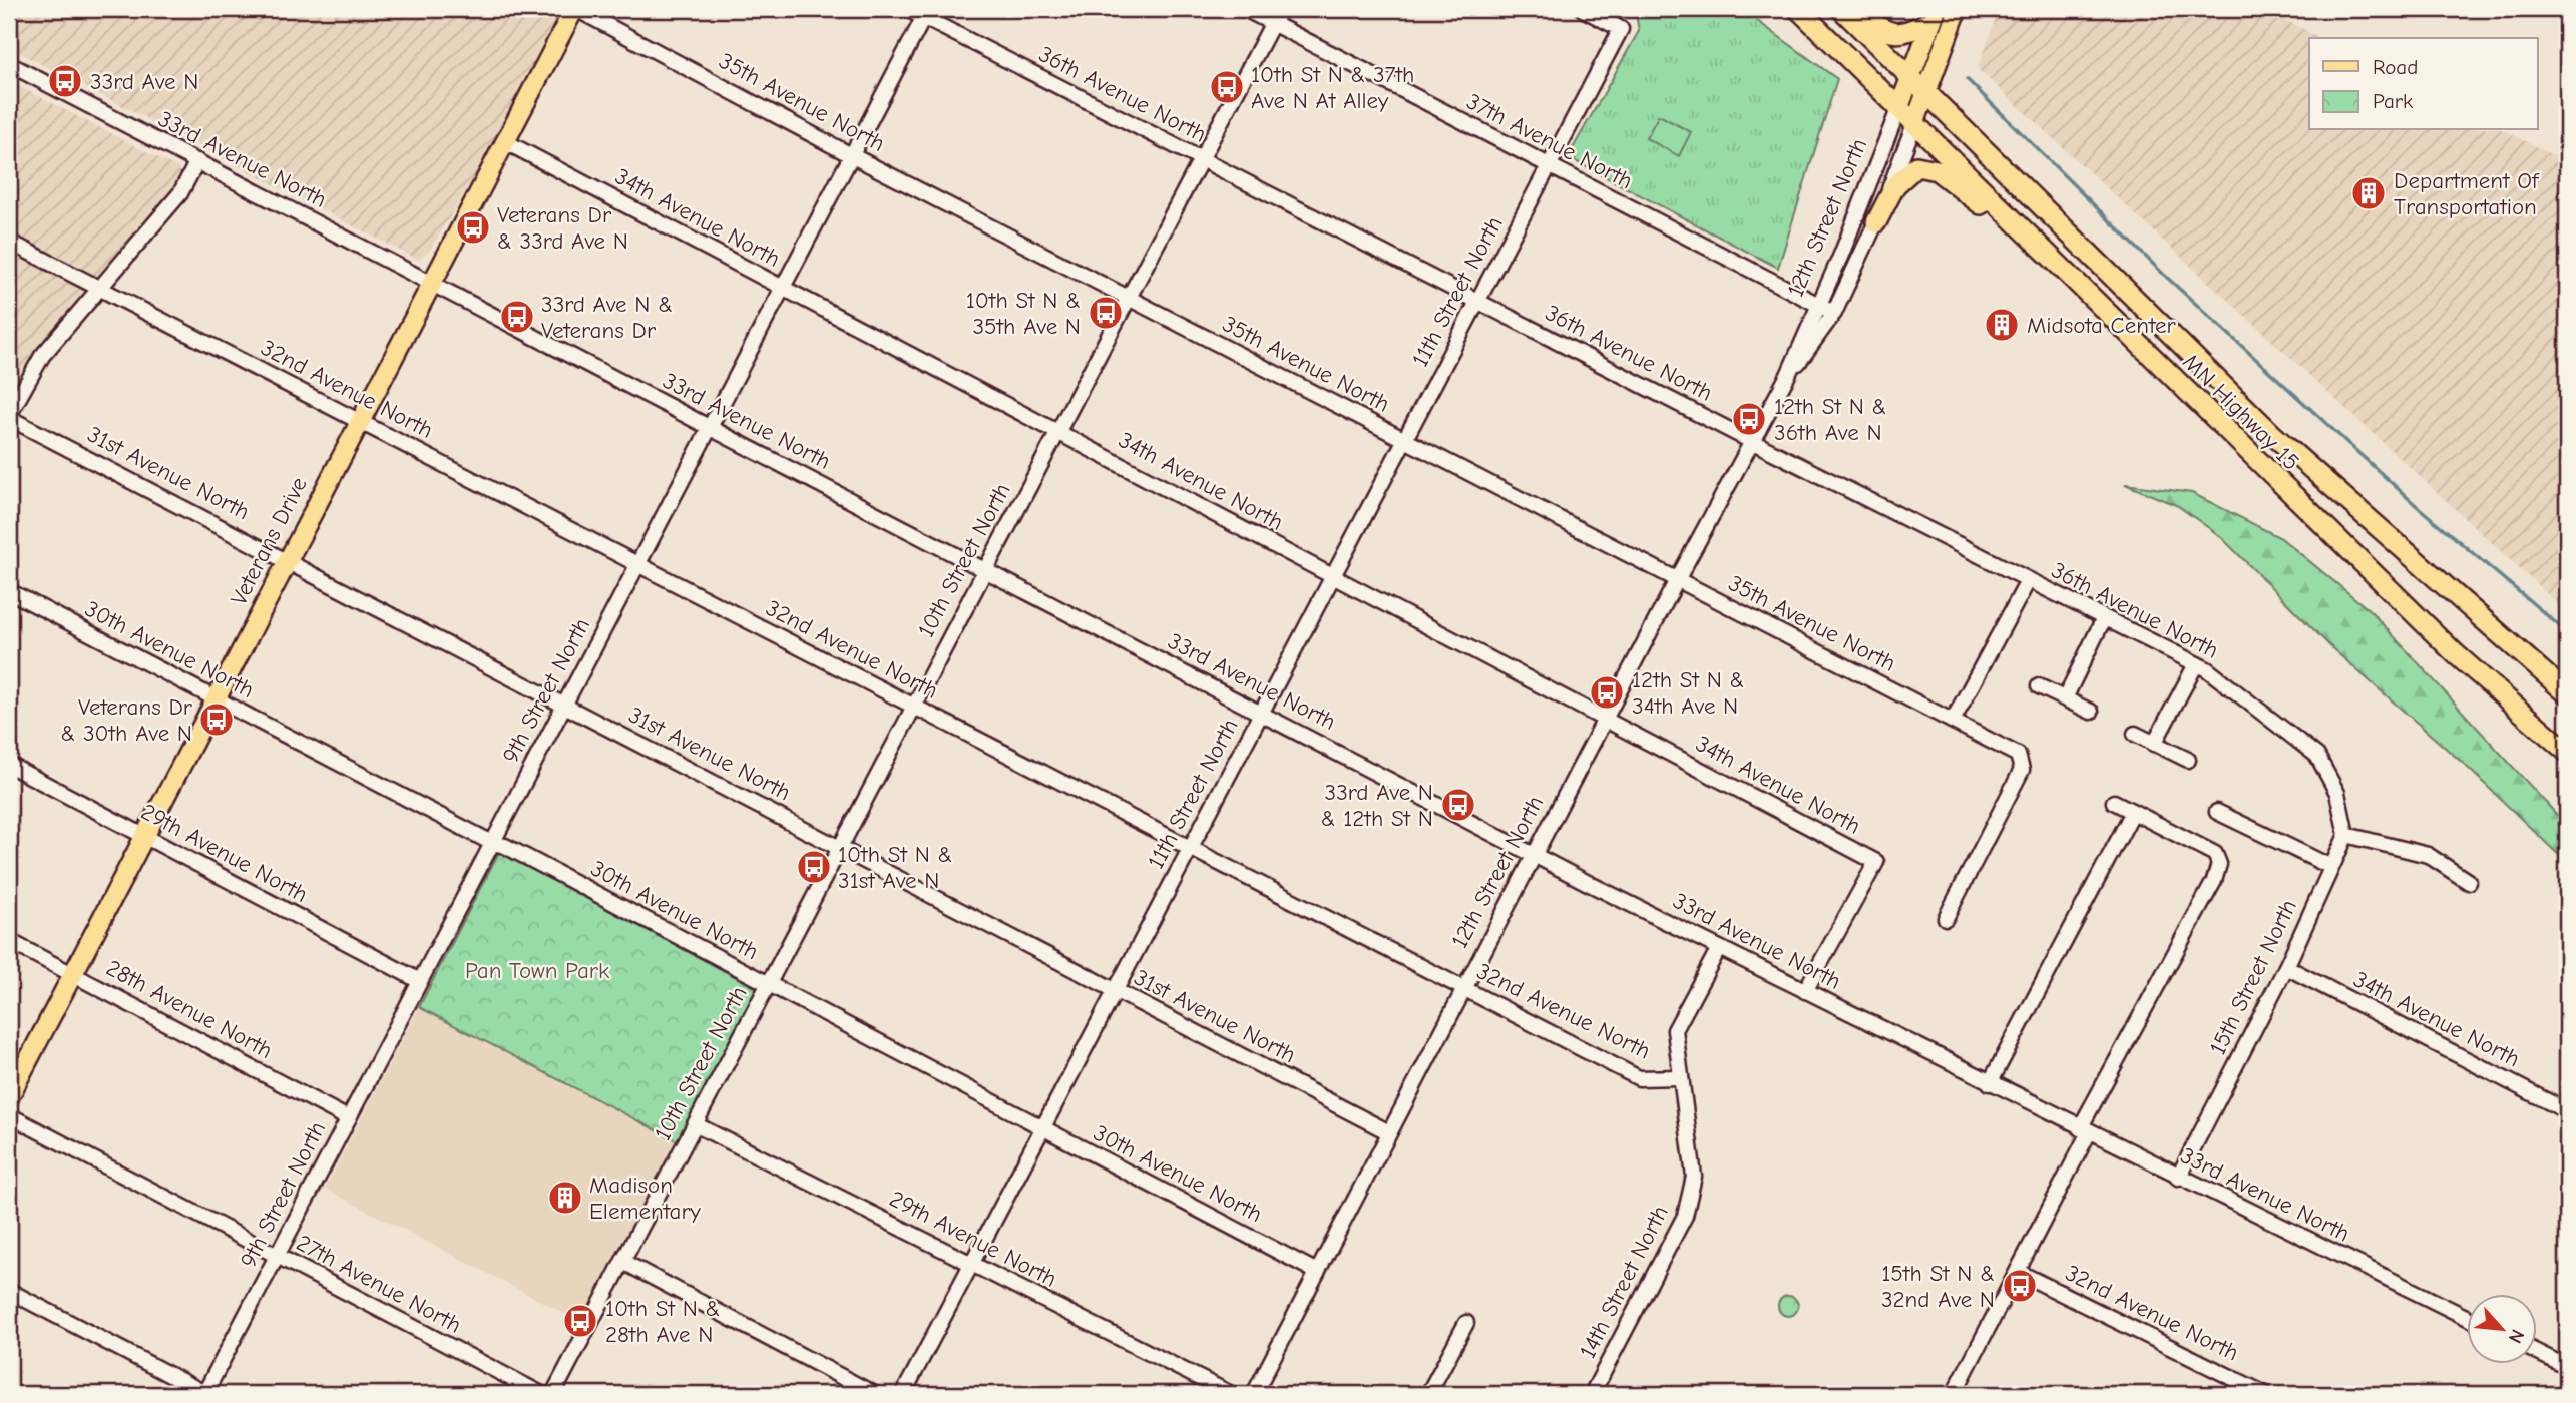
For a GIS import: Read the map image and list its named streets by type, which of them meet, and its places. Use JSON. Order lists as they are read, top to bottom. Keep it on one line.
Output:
{"streets":{"highway":["MN Highway 15"],"main road":["12th Street North","Veterans Drive"],"street":["36th Avenue North","35th Avenue North","37th Avenue North","33rd Avenue North","34th Avenue North","11th Street North","32nd Avenue North","31st Avenue North","10th Street North","30th Avenue North","9th Street North","29th Avenue North","15th Street North","28th Avenue North","14th Street North","27th Avenue North"]},"crossings":[["36th Avenue North","12th Street North"],["36th Avenue North","11th Street North"],["36th Avenue North","10th Street North"],["36th Avenue North","9th Street North"],["36th Avenue North","15th Street North"],["35th Avenue North","12th Street North"],["35th Avenue North","11th Street North"],["35th Avenue North","Veterans Drive"],["35th Avenue North","10th Street North"],["35th Avenue North","9th Street North"],["37th Avenue North","12th Street North"],["37th Avenue North","11th Street North"],["37th Avenue North","10th Street North"],["33rd Avenue North","34th Avenue North"],["33rd Avenue North","12th Street North"],["33rd Avenue North","11th Street North"],["33rd Avenue North","Veterans Drive"],["33rd Avenue North","10th Street North"],["33rd Avenue North","9th Street North"],["33rd Avenue North","15th Street North"],["33rd Avenue North","14th Street North"],["34th Avenue North","12th Street North"],["34th Avenue North","11th Street North"],["34th Avenue North","Veterans Drive"],["34th Avenue North","10th Street North"],["34th Avenue North","9th Street North"],["34th Avenue North","15th Street North"],["12th Street North","32nd Avenue North"],["12th Street North","MN Highway 15"],["12th Street North","31st Avenue North"],["12th Street North","30th Avenue North"],["11th Street North","32nd Avenue North"],["11th Street North","31st Avenue North"],["11th Street North","30th Avenue North"],["11th Street North","29th Avenue North"],["32nd Avenue North","Veterans Drive"],["32nd Avenue North","10th Street North"],["32nd Avenue North","9th Street North"],["32nd Avenue North","14th Street North"],["31st Avenue North","Veterans Drive"],["31st Avenue North","10th Street North"],["31st Avenue North","9th Street North"],["Veterans Drive","30th Avenue North"],["Veterans Drive","29th Avenue North"],["Veterans Drive","28th Avenue North"],["10th Street North","30th Avenue North"],["10th Street North","29th Avenue North"],["30th Avenue North","9th Street North"],["9th Street North","29th Avenue North"],["9th Street North","28th Avenue North"],["9th Street North","27th Avenue North"]],"parks":["Pan Town Park"],"places":{"bus stop":["33rd Ave N","10th St N & 37th Ave N At Alley","Veterans Dr & 33rd Ave N","10th St N & 35th Ave N","33rd Ave N & Veterans Dr","12th St N & 36th Ave N","12th St N & 34th Ave N","Veterans Dr & 30th Ave N","33rd Ave N & 12th St N","10th St N & 31st Ave N","15th St N & 32nd Ave N","10th St N & 28th Ave N"],"building":["Department Of Transportation","Midsota Center","Madison Elementary"]},"legend":["Road","Park"],"north":"bottom right"}
